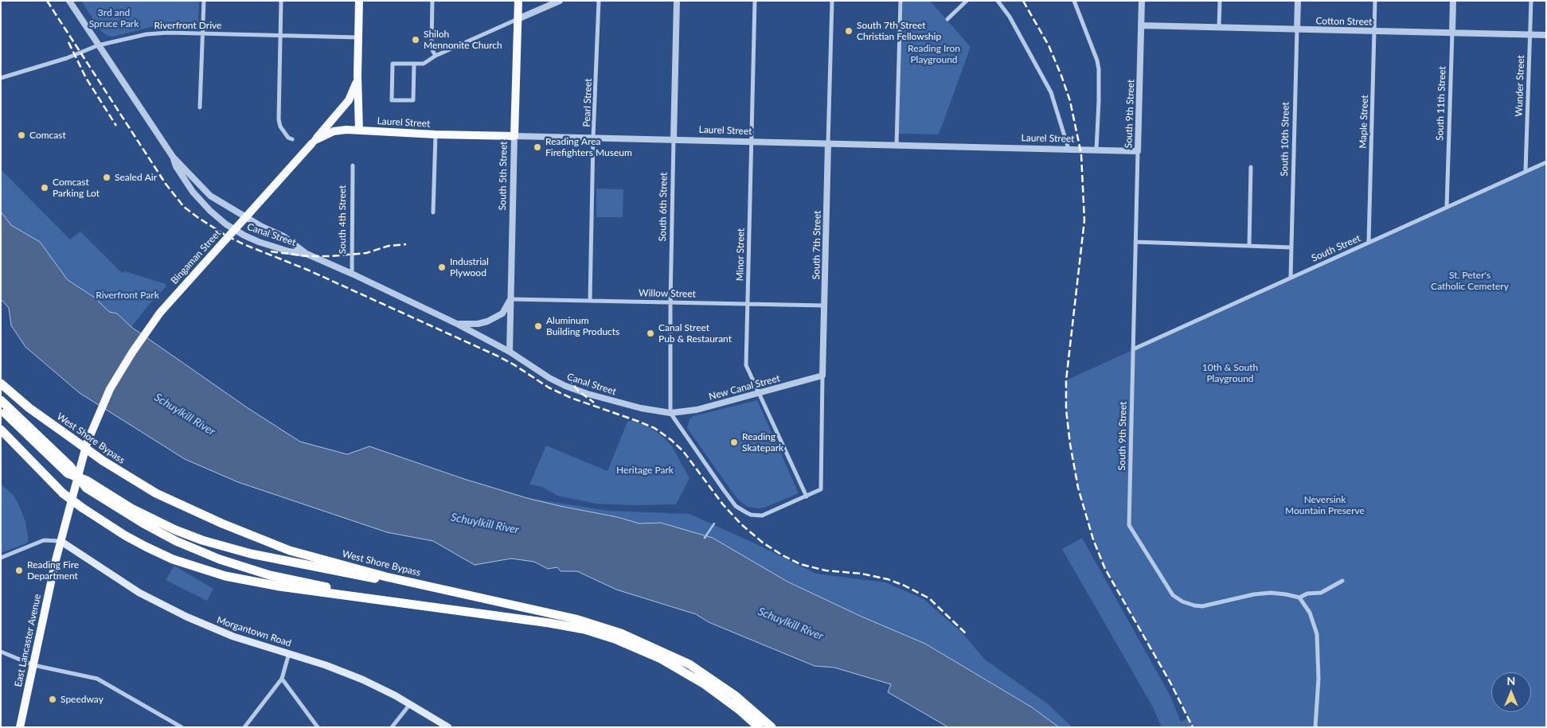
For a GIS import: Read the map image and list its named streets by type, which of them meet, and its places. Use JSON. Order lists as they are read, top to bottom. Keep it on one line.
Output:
{"streets":{"highway":["West Shore Bypass"],"main road":["Laurel Street","South 5th Street","Bingaman Street","Morgantown Road","East Lancaster Avenue"],"street":["Cotton Street","Riverfront Drive","Wunder Street","Pearl Street","South 11th Street","South 9th Street","Maple Street","South 10th Street","South 6th Street","South 4th Street","Canal Street","South 7th Street","South Street","Minor Street","Willow Street","New Canal Street"]},"crossings":[["Cotton Street","Wunder Street"],["Cotton Street","South 11th Street"],["Cotton Street","South 9th Street"],["Cotton Street","Maple Street"],["Cotton Street","South 10th Street"],["Riverfront Drive","Canal Street"],["Wunder Street","South Street"],["Pearl Street","Laurel Street"],["Pearl Street","Willow Street"],["South 11th Street","South Street"],["South 9th Street","Laurel Street"],["South 9th Street","South Street"],["Maple Street","South Street"],["Laurel Street","South 5th Street"],["Laurel Street","South 6th Street"],["Laurel Street","South 7th Street"],["Laurel Street","Minor Street"],["Laurel Street","Bingaman Street"],["South 10th Street","South Street"],["South 5th Street","Canal Street"],["South 5th Street","Willow Street"],["South 6th Street","Canal Street"],["South 6th Street","Willow Street"],["South 6th Street","New Canal Street"],["South 4th Street","Canal Street"],["Canal Street","New Canal Street"],["South 7th Street","Minor Street"],["South 7th Street","Willow Street"],["South 7th Street","New Canal Street"],["Minor Street","Willow Street"],["Minor Street","New Canal Street"],["Bingaman Street","East Lancaster Avenue"],["Morgantown Road","East Lancaster Avenue"]],"water":["Schuylkill River"],"parks":["3rd and Spruce Park","Reading Iron Playground","St. Peter's Catholic Cemetery","Riverfront Park","10th & South Playground","Heritage Park","Neversink Mountain Preserve"],"places":["South 7th Street Christian Fellowship","Shiloh Mennonite Church","Comcast","Reading Area Firefighters Museum","Sealed Air","Comcast Parking Lot","Industrial Plywood","Aluminum Building Products","Canal Street Pub & Restaurant","Reading Skatepark","Reading Fire Department","Speedway"],"north":"top"}
